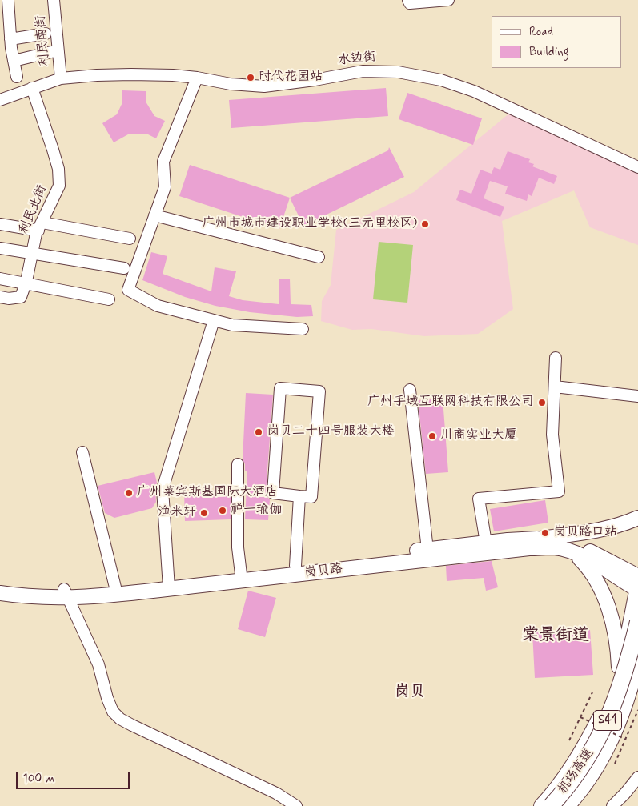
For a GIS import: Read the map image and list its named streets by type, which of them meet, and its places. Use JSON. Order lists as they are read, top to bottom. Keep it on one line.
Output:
{"streets":{"highway":["S41","机场高速"],"main road":["岗贝路"],"street":["利民南街","水边街","利民北街"]},"crossings":[["利民南街","水边街"],["水边街","利民北街"]],"districts":["棠景街道","岗贝"],"places":["时代花园站","广州市城市建设职业学校(三元里校区)","广州手域互联网科技有限公司","岗贝二十四号服装大楼","川商实业大厦","广州莱宾斯基国际大酒店","禅一瑜伽","渔米轩","岗贝路口站"],"legend":["Road","Building"],"scale_bar":"100 m"}
